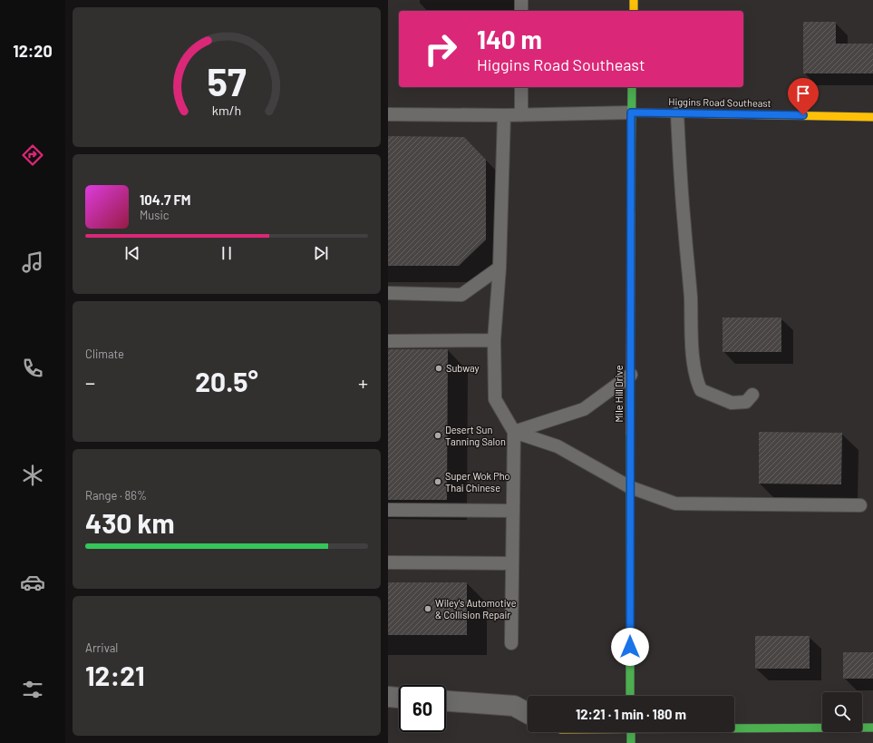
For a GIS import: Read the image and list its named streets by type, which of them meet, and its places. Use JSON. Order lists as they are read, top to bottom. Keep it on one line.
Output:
{"streets":{"main road":["Higgins Road Southeast","Mile Hill Drive"]},"crossings":[["Higgins Road Southeast","Mile Hill Drive"]],"places":["Subway","Desert Sun Tanning Salon","Super Wok Pho Thai Chinese","Wiley's Automotive & Collision Repair"],"page":{"tabs":"12:20","turn":["140 m","Higgins Road Southeast"],"song":["104.7 FM","Music"],"tile":["Climate",["Range · 86%","430 km"],["Arrival","12:21"]],"heat":["−","20.5°","+"],"limit":"60","trip":"12:21 · 1 min · 180 m","gauge":["57","km/h"]}}
